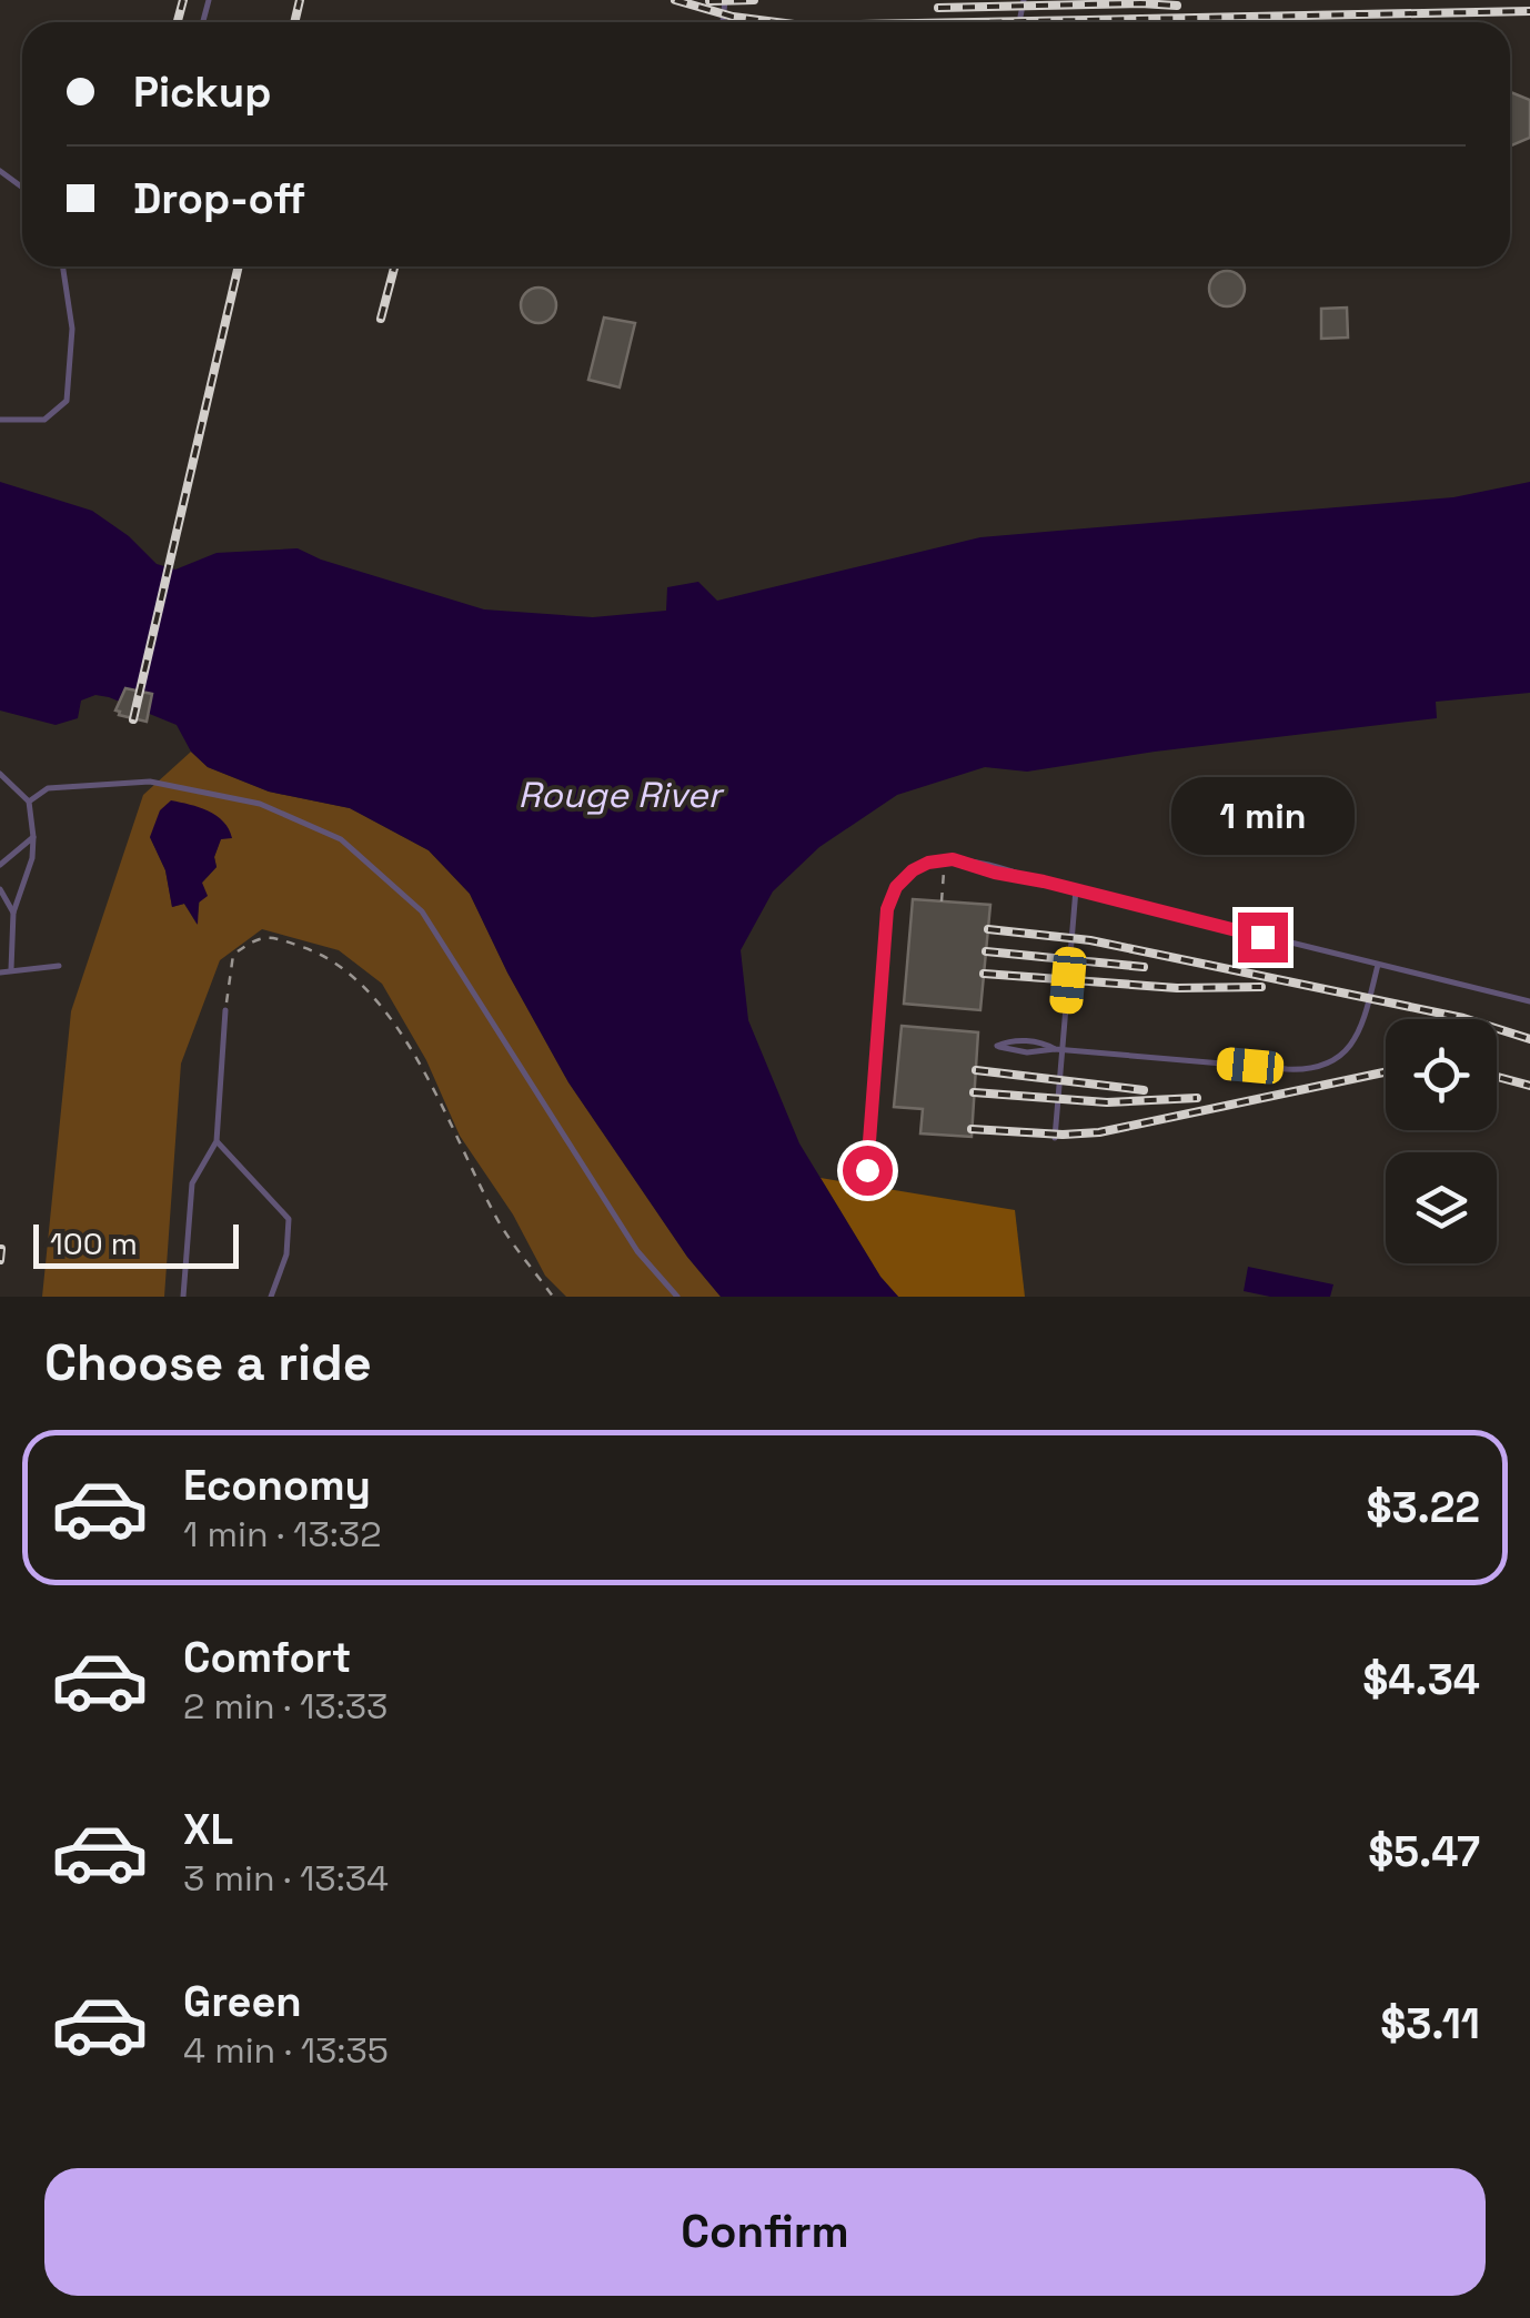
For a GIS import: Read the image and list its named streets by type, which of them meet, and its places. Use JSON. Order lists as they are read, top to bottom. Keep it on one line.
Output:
{"water":["Rouge River"],"scale_bar":"100 m","page":{"banner":["Pickup","Drop-off"],"bubble":"1 min","scale":"100 m","heading":"Choose a ride","list":[{"name":"Economy","note":"1 min · 13:32","value":"$3.22"},{"name":"Comfort","note":"2 min · 13:33","value":"$4.34"},{"name":"XL","note":"3 min · 13:34","value":"$5.47"},{"name":"Green","note":"4 min · 13:35","value":"$3.11"}],"buttons":"Confirm"}}
